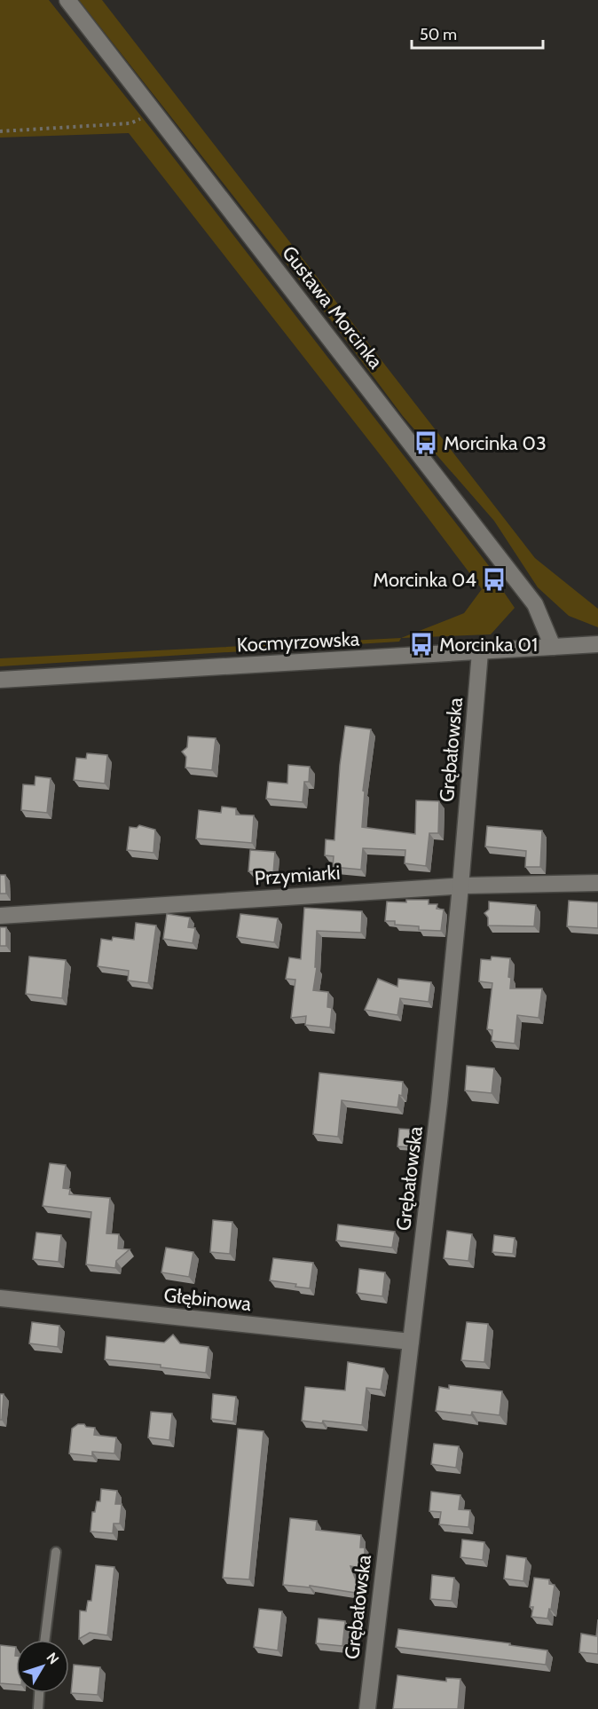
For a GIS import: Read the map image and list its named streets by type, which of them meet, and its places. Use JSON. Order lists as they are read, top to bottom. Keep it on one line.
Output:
{"streets":{"street":["Gustawa Morcinka","Kocmyrzowska","Grębałowska","Przymiarki","Głębinowa"]},"crossings":[["Gustawa Morcinka","Kocmyrzowska"],["Kocmyrzowska","Grębałowska"],["Grębałowska","Przymiarki"],["Grębałowska","Głębinowa"]],"places":{"bus stop":["Morcinka 03","Morcinka 04","Morcinka 01"]},"scale_bar":"50 m","north":"top right"}
